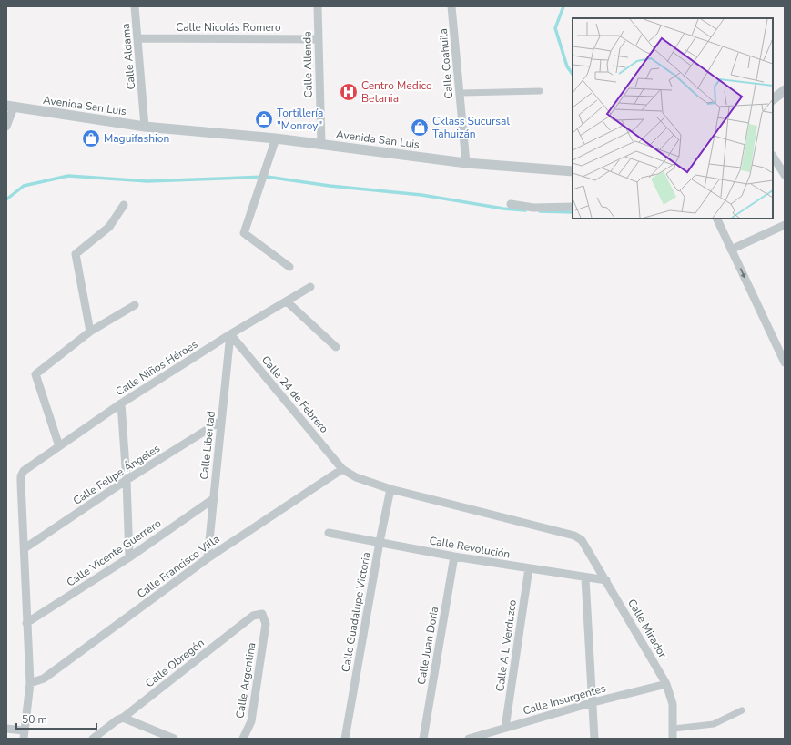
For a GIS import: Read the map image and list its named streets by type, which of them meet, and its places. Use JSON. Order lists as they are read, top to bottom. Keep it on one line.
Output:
{"streets":{"street":["Calle Nicolás Romero","Calle Aldama","Calle Coahuila","Calle Allende","Avenida San Luis","Calle Niños Héroes","Calle 24 de Febrero","Calle Libertad","Calle Felipe Ángeles","Calle Revolución","Calle Vicente Guerrero","Calle Francisco Villa","Calle Guadalupe Victoria","Calle Mirador","Calle Juan Doria","Calle A L Verduzco","Calle Obregón","Calle Argentina","Calle Insurgentes"]},"crossings":[["Calle Nicolás Romero","Calle Aldama"],["Calle Nicolás Romero","Calle Allende"],["Calle Aldama","Avenida San Luis"],["Calle Coahuila","Avenida San Luis"],["Calle Allende","Avenida San Luis"],["Calle Niños Héroes","Calle 24 de Febrero"],["Calle Niños Héroes","Calle Libertad"],["Calle Niños Héroes","Calle Felipe Ángeles"],["Calle 24 de Febrero","Calle Libertad"],["Calle 24 de Febrero","Calle Francisco Villa"],["Calle Libertad","Calle Felipe Ángeles"],["Calle Libertad","Calle Vicente Guerrero"],["Calle Libertad","Calle Francisco Villa"],["Calle Revolución","Calle Guadalupe Victoria"],["Calle Revolución","Calle Mirador"],["Calle Revolución","Calle Juan Doria"],["Calle Revolución","Calle A L Verduzco"],["Calle Guadalupe Victoria","Calle Mirador"],["Calle Mirador","Calle Insurgentes"],["Calle A L Verduzco","Calle Insurgentes"],["Calle Obregón","Calle Argentina"]],"places":{"hospital":["Centro Medico Betania"],"shop":["Tortillería \"Monroy\"","Cklass Sucursal Tahuizán","Maguifashion"]},"scale_bar":"50 m"}
